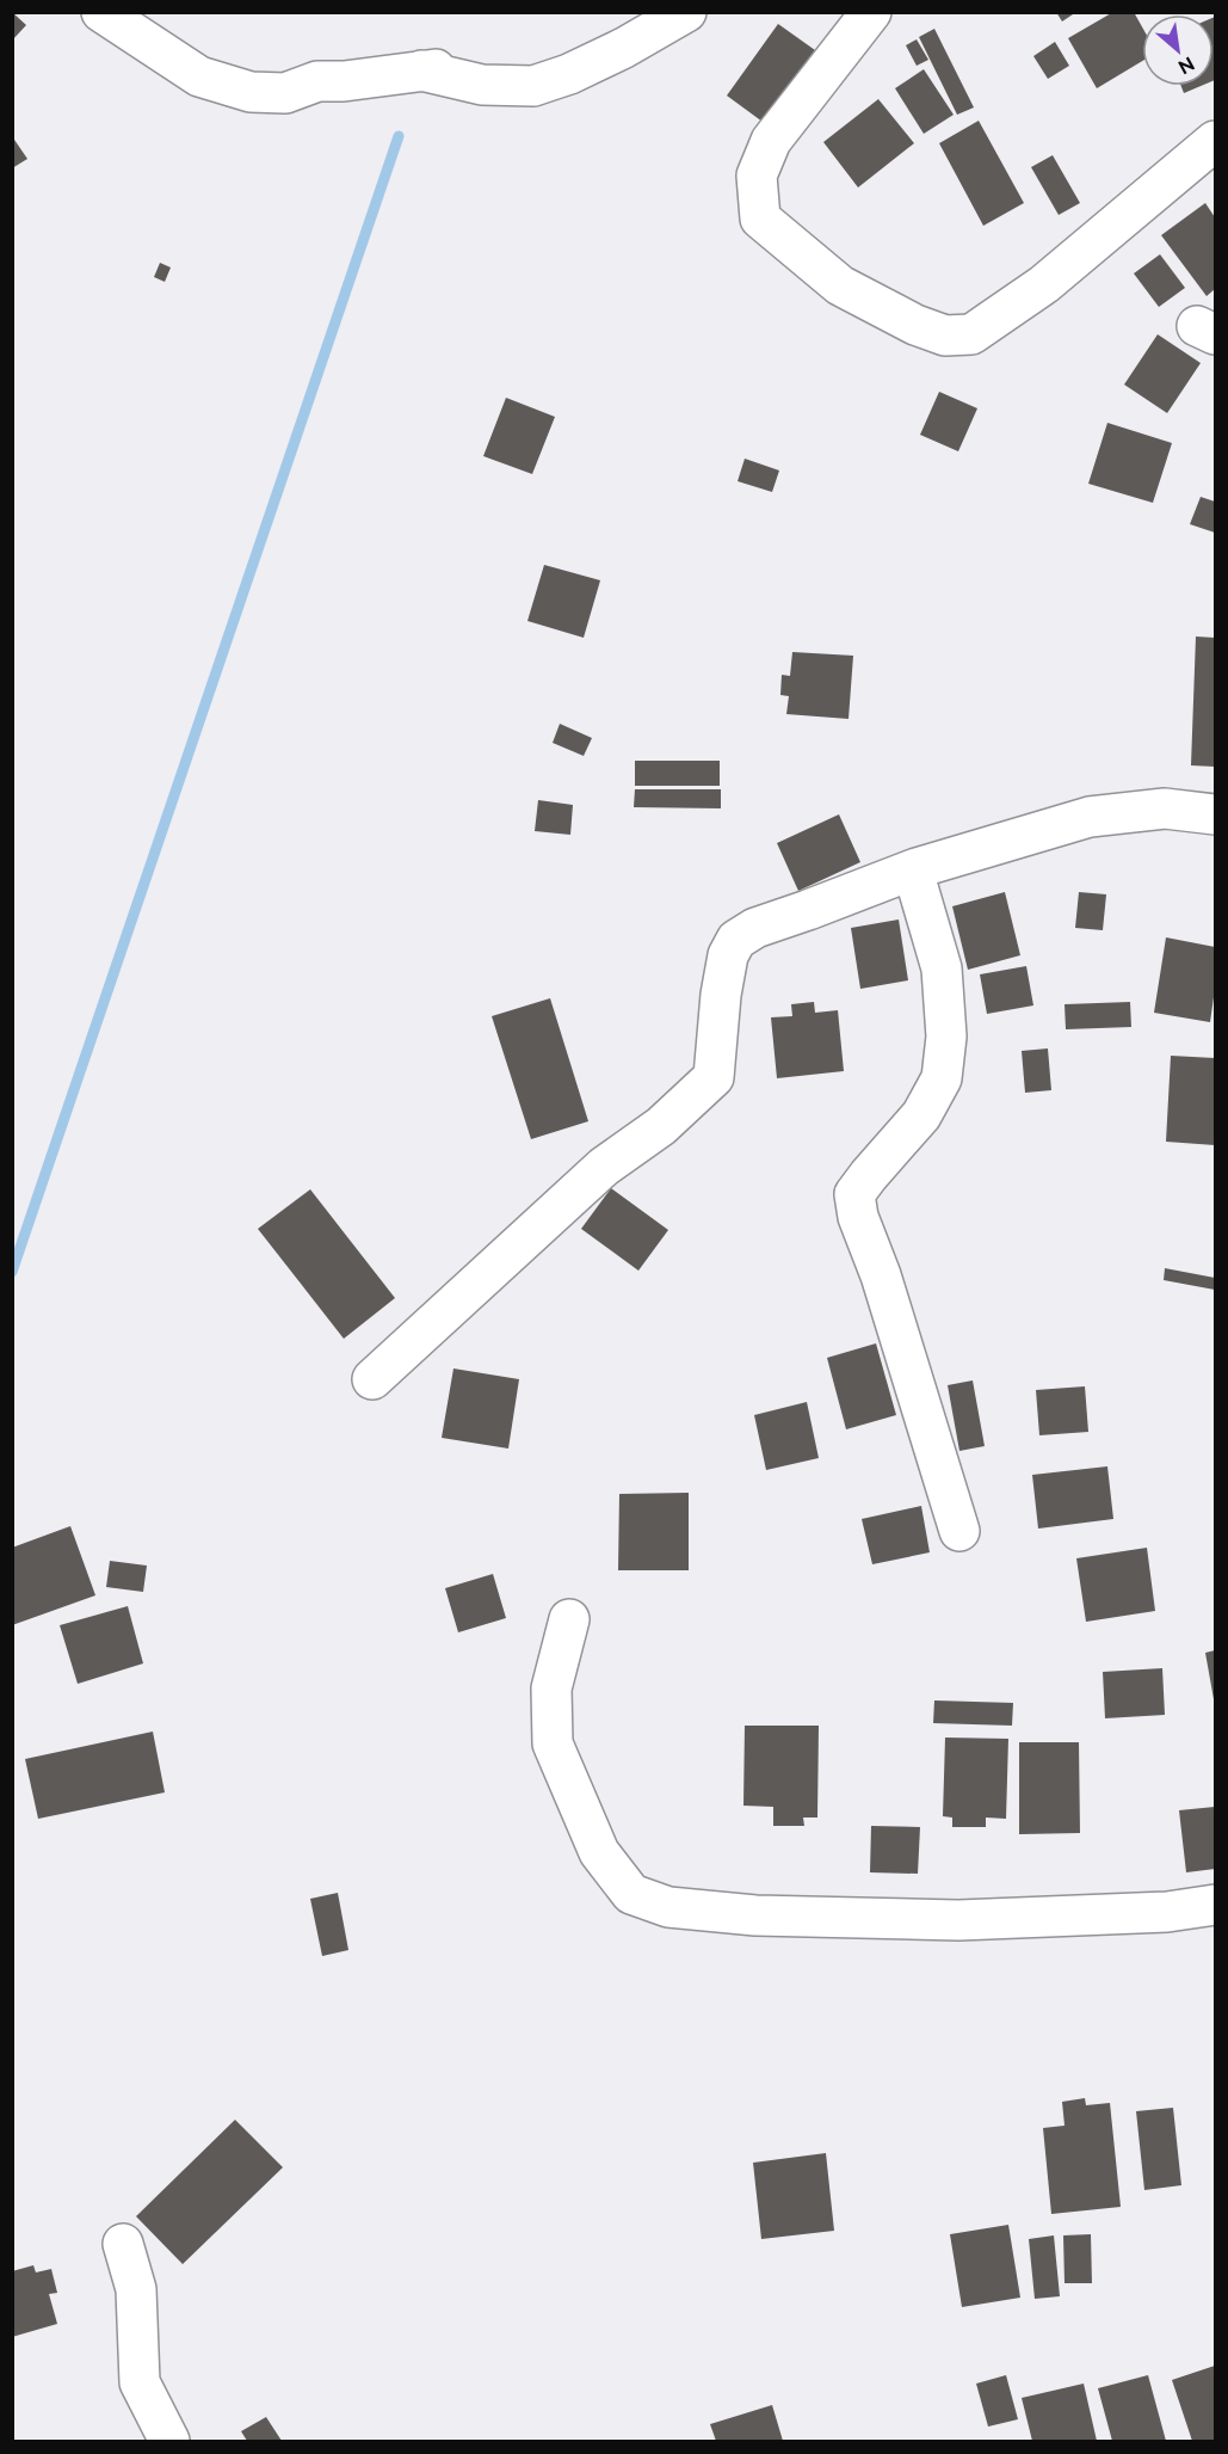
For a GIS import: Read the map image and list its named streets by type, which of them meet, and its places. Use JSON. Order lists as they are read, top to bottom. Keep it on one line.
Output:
{"north":"bottom right"}
